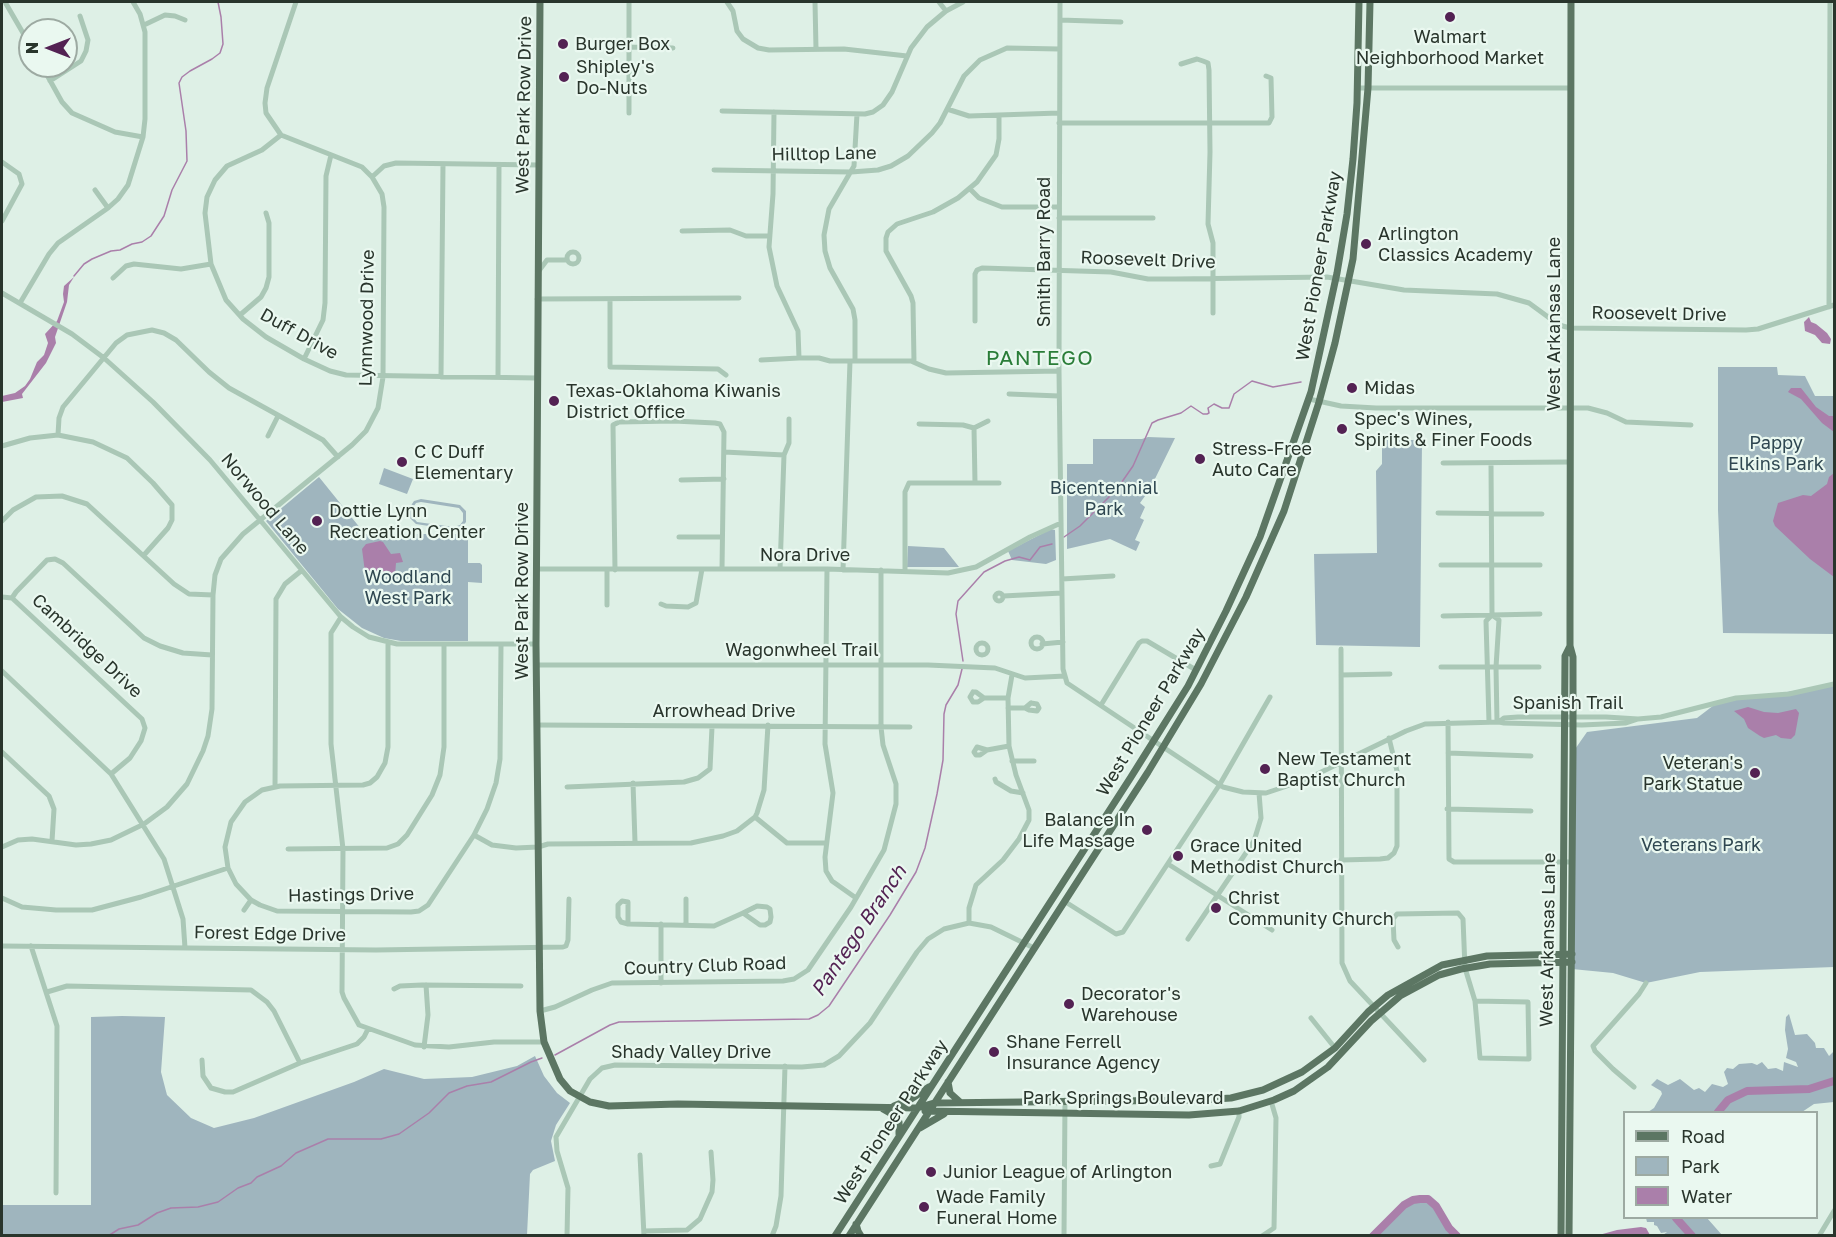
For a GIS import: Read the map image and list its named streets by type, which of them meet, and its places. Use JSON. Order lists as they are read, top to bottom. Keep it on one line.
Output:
{"streets":{"main road":["West Park Row Drive","West Pioneer Parkway","West Arkansas Lane","Park Springs Boulevard"],"street":["Hilltop Lane","Smith Barry Road","Roosevelt Drive","Lynnwood Drive","Duff Drive","Norwood Lane","Nora Drive","Cambridge Drive","Wagonwheel Trail","Spanish Trail","Arrowhead Drive","Hastings Drive","Forest Edge Drive","Country Club Road","Shady Valley Drive"]},"crossings":[["West Park Row Drive","Duff Drive"],["West Park Row Drive","Norwood Lane"],["West Park Row Drive","Nora Drive"],["West Park Row Drive","Wagonwheel Trail"],["West Park Row Drive","Arrowhead Drive"],["West Park Row Drive","Forest Edge Drive"],["West Park Row Drive","Country Club Road"],["West Park Row Drive","Shady Valley Drive"],["West Park Row Drive","Park Springs Boulevard"],["Hilltop Lane","Smith Barry Road"],["Smith Barry Road","Roosevelt Drive"],["Smith Barry Road","Nora Drive"],["Smith Barry Road","Wagonwheel Trail"],["Roosevelt Drive","West Pioneer Parkway"],["Roosevelt Drive","West Arkansas Lane"],["West Pioneer Parkway","Park Springs Boulevard"],["Lynnwood Drive","Duff Drive"],["Lynnwood Drive","Norwood Lane"],["Lynnwood Drive","Cambridge Drive"],["West Arkansas Lane","Spanish Trail"],["West Arkansas Lane","Park Springs Boulevard"],["Norwood Lane","Hastings Drive"],["Nora Drive","Country Club Road"],["Wagonwheel Trail","Country Club Road"],["Arrowhead Drive","Country Club Road"],["Shady Valley Drive","Park Springs Boulevard"]],"districts":["PANTEGO"],"water":["Pantego Branch"],"parks":["Pappy Elkins Park","Bicentennial Park","Woodland West Park","Veterans Park"],"places":["Walmart Neighborhood Market","Burger Box","Shipley's Do-Nuts","Arlington Classics Academy","Midas","Texas-Oklahoma Kiwanis District Office","Spec's Wines, Spirits & Finer Foods","Stress-Free Auto Care","C C Duff Elementary","Dottie Lynn Recreation Center","New Testament Baptist Church","Veteran's Park Statue","Balance In Life Massage","Grace United Methodist Church","Christ Community Church","Decorator's Warehouse","Shane Ferrell Insurance Agency","Junior League of Arlington","Wade Family Funeral Home"],"legend":["Road","Park","Water"],"north":"left"}
